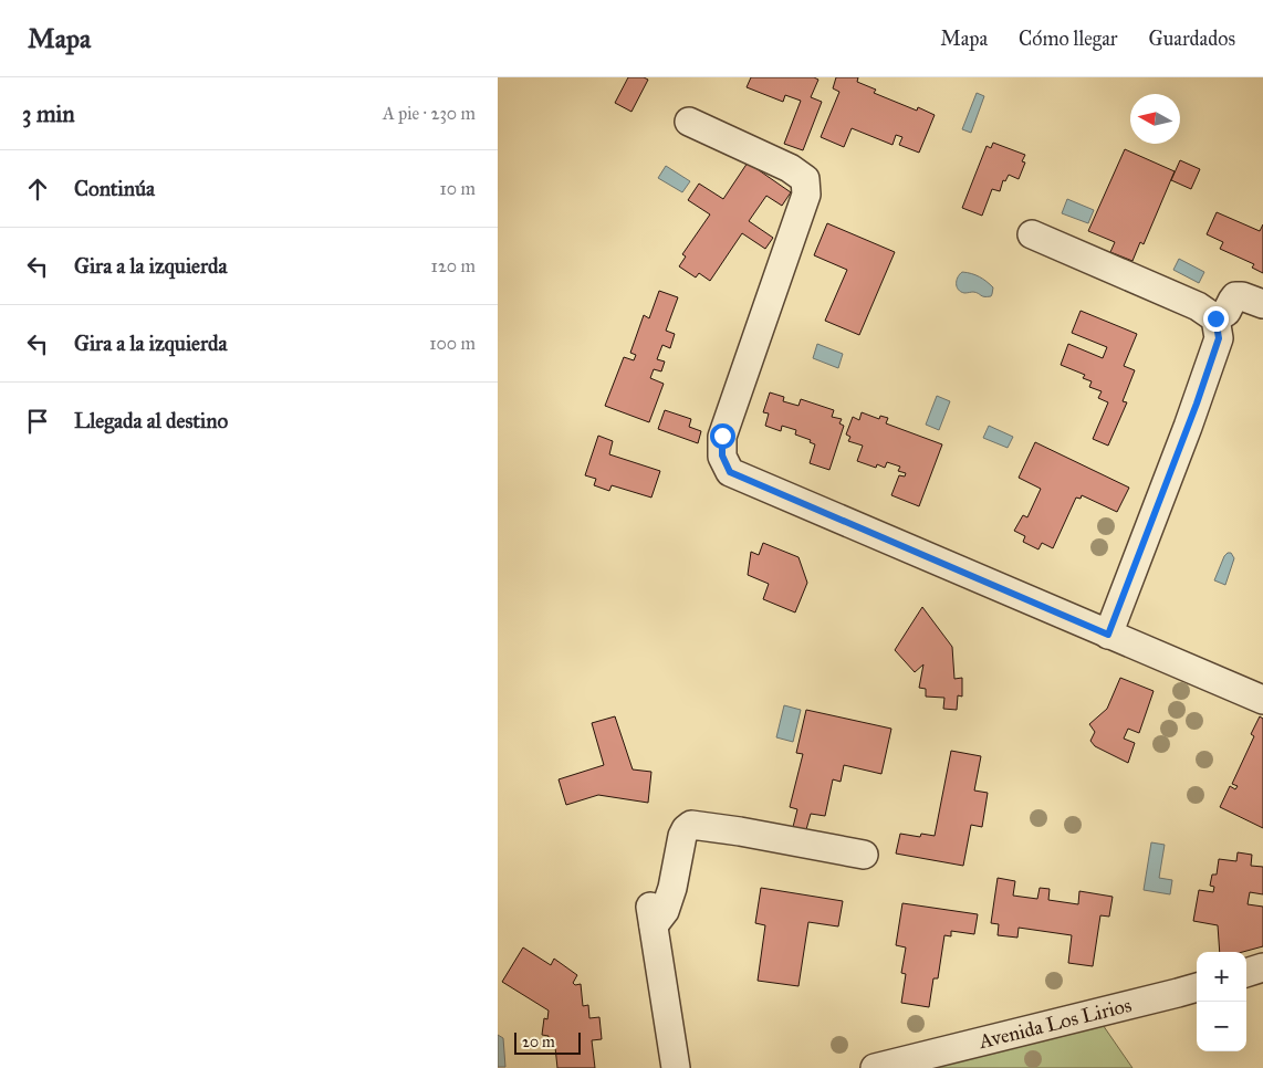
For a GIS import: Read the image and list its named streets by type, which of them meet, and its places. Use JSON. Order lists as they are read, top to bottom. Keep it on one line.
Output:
{"streets":{"street":["Avenida Los Lirios"]},"scale_bar":"20 m","north":"left","page":{"header":"Mapa","nav":["Mapa","Cómo llegar","Guardados"],"heading":["3 min","A pie · 230 m"],"list":[["Continúa","10 m"],["Gira a la izquierda","120 m"],["Gira a la izquierda","100 m"],"Llegada al destino"],"map_buttons":["+","−"],"scale":"20 m"}}
